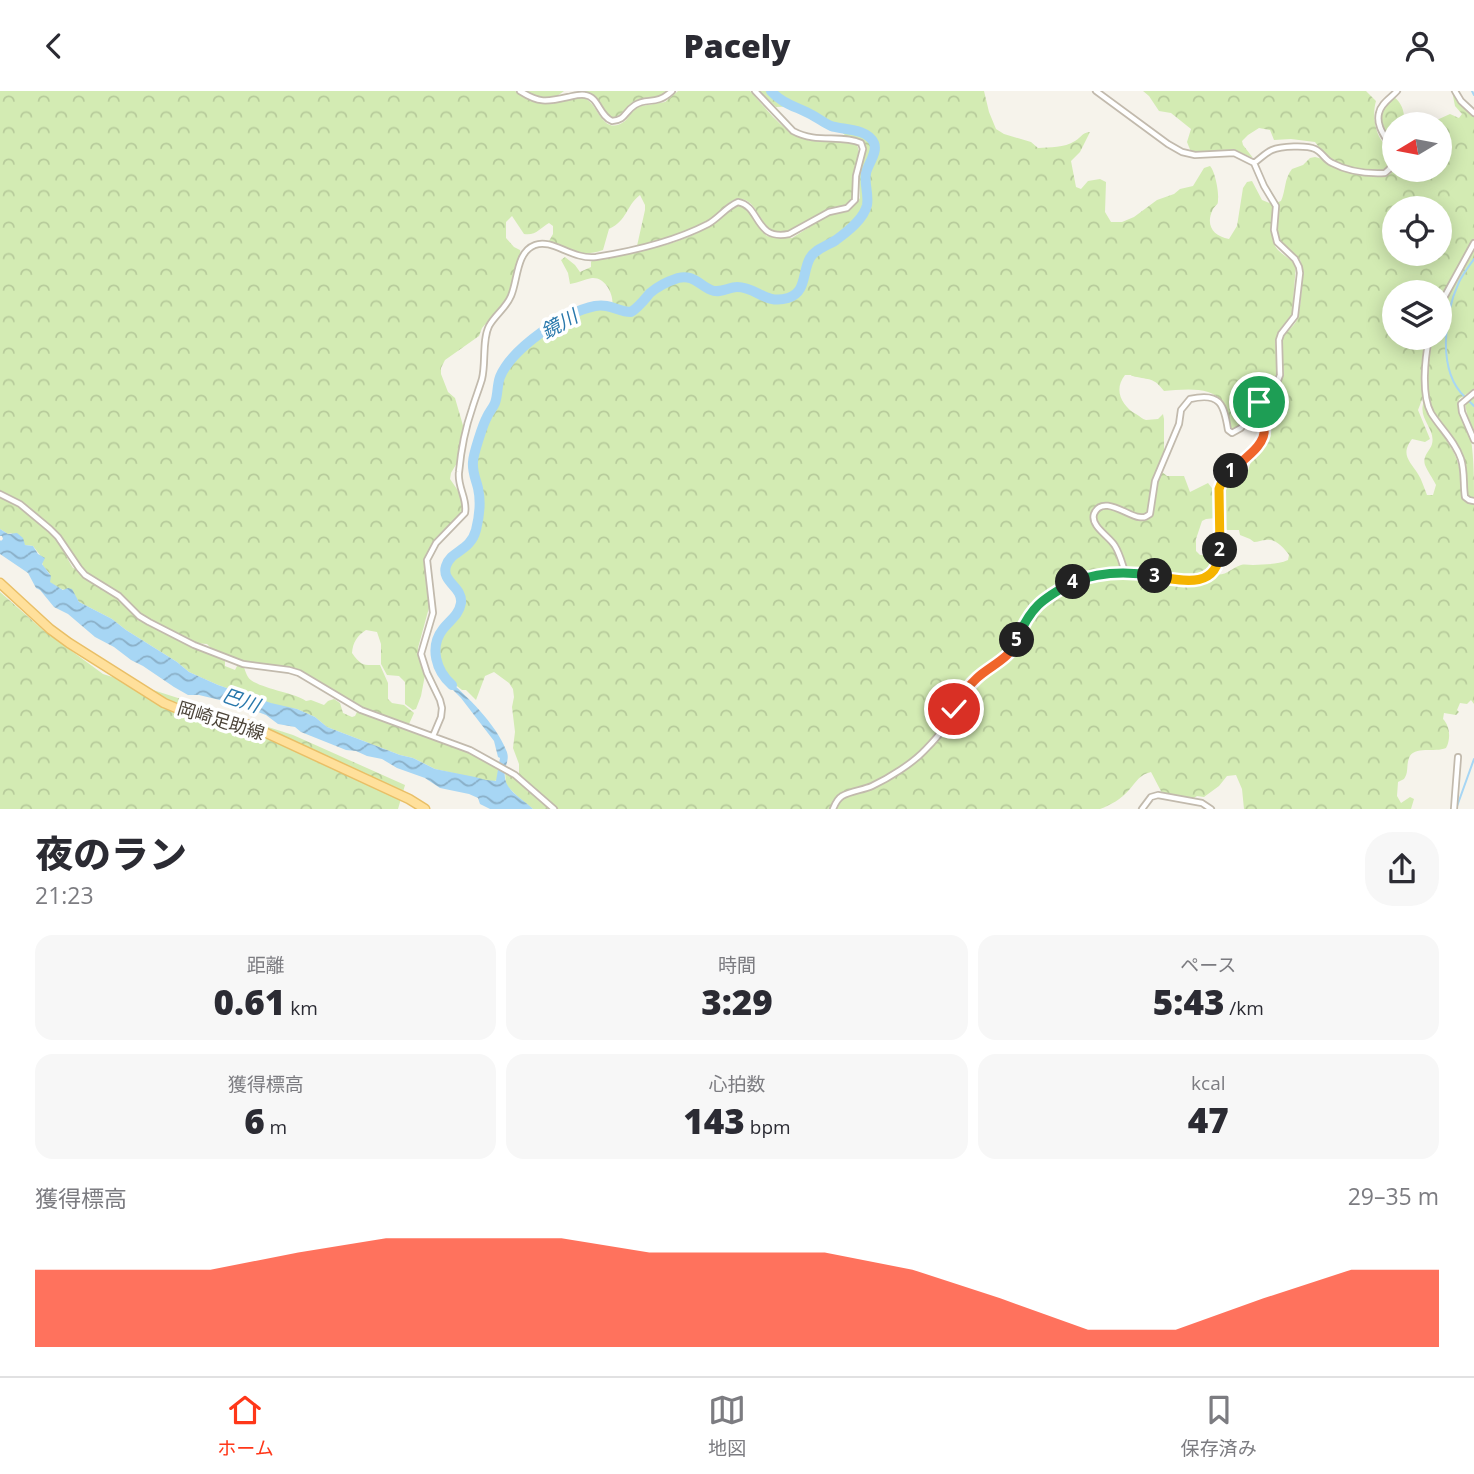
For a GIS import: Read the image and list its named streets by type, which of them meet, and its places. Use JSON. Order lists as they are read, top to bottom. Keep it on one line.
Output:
{"streets":{"main road":["岡崎足助線"]},"water":["鏡川","巴川"],"north":"left","page":{"header":"Pacely","pins":["1","2","3","4","5"],"heading":["夜のラン","21:23"],"stats":[["距離","0.61 km"],["時間","3:29"],["ペース","5:43 /km"],["獲得標高","6 m"],["心拍数","143 bpm"],["kcal","47"]],"chart":["獲得標高","29–35 m"],"tabs":["ホーム","地図","保存済み"]}}
